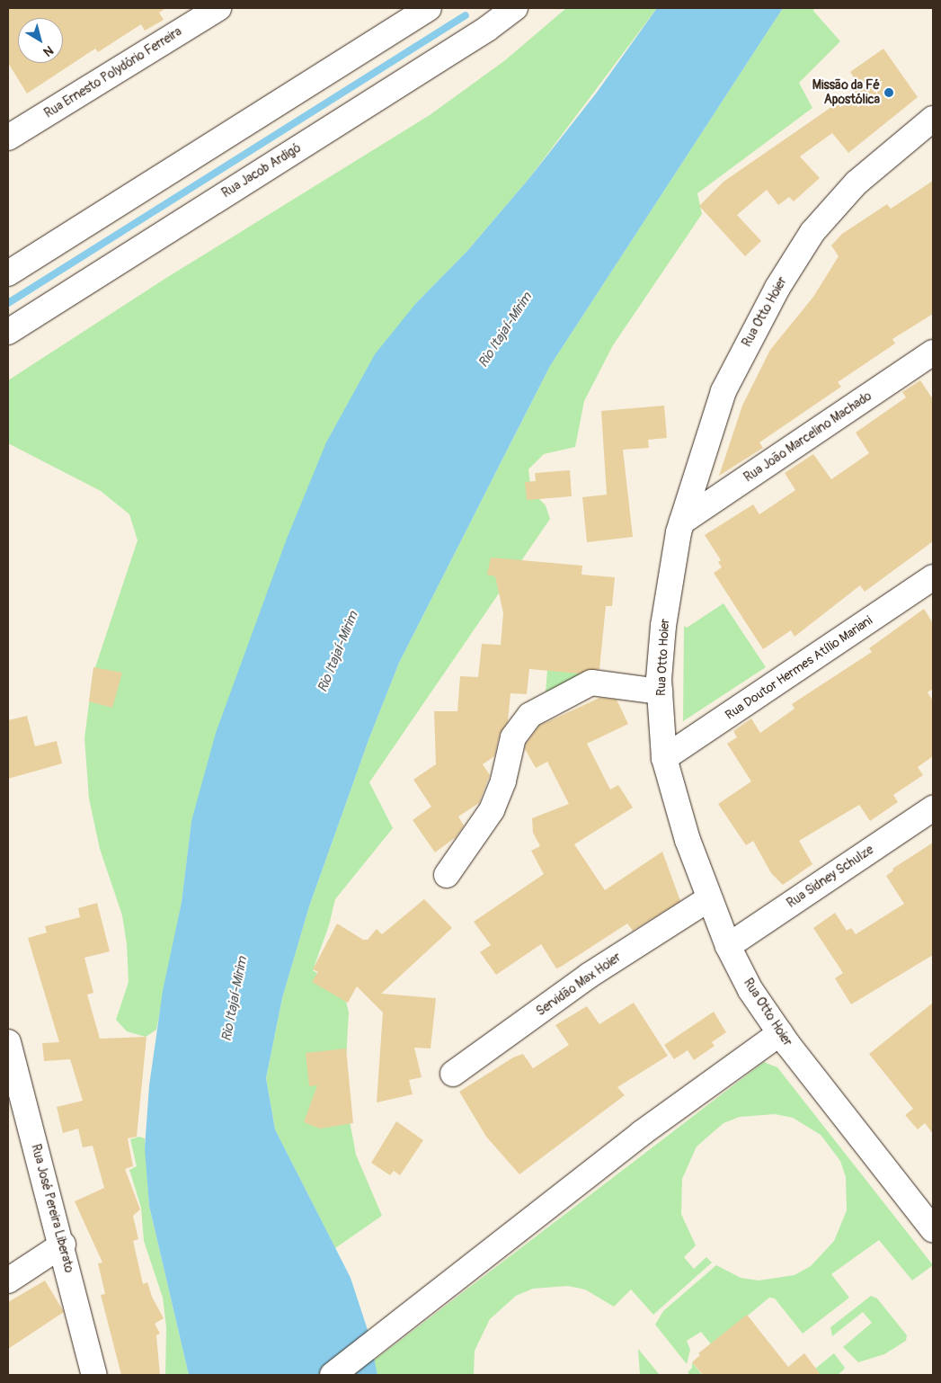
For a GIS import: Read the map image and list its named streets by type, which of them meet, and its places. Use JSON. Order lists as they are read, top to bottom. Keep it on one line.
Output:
{"streets":{"street":["Rua Ernesto Polydório Ferreira","Rua Jacob Ardigó","Rua Otto Hoier","Rua João Marcelino Machado","Rua Doutor Hermes Atílio Mariani","Rua Sidney Schulze","Servidão Max Hoier","Rua José Pereira Liberato"]},"crossings":[["Rua Otto Hoier","Rua João Marcelino Machado"],["Rua Otto Hoier","Rua Doutor Hermes Atílio Mariani"],["Rua Otto Hoier","Rua Sidney Schulze"],["Rua Otto Hoier","Servidão Max Hoier"]],"water":["Rio Itajaí-Mirim"],"places":["Missão da Fé Apostólica"],"north":"bottom right"}
